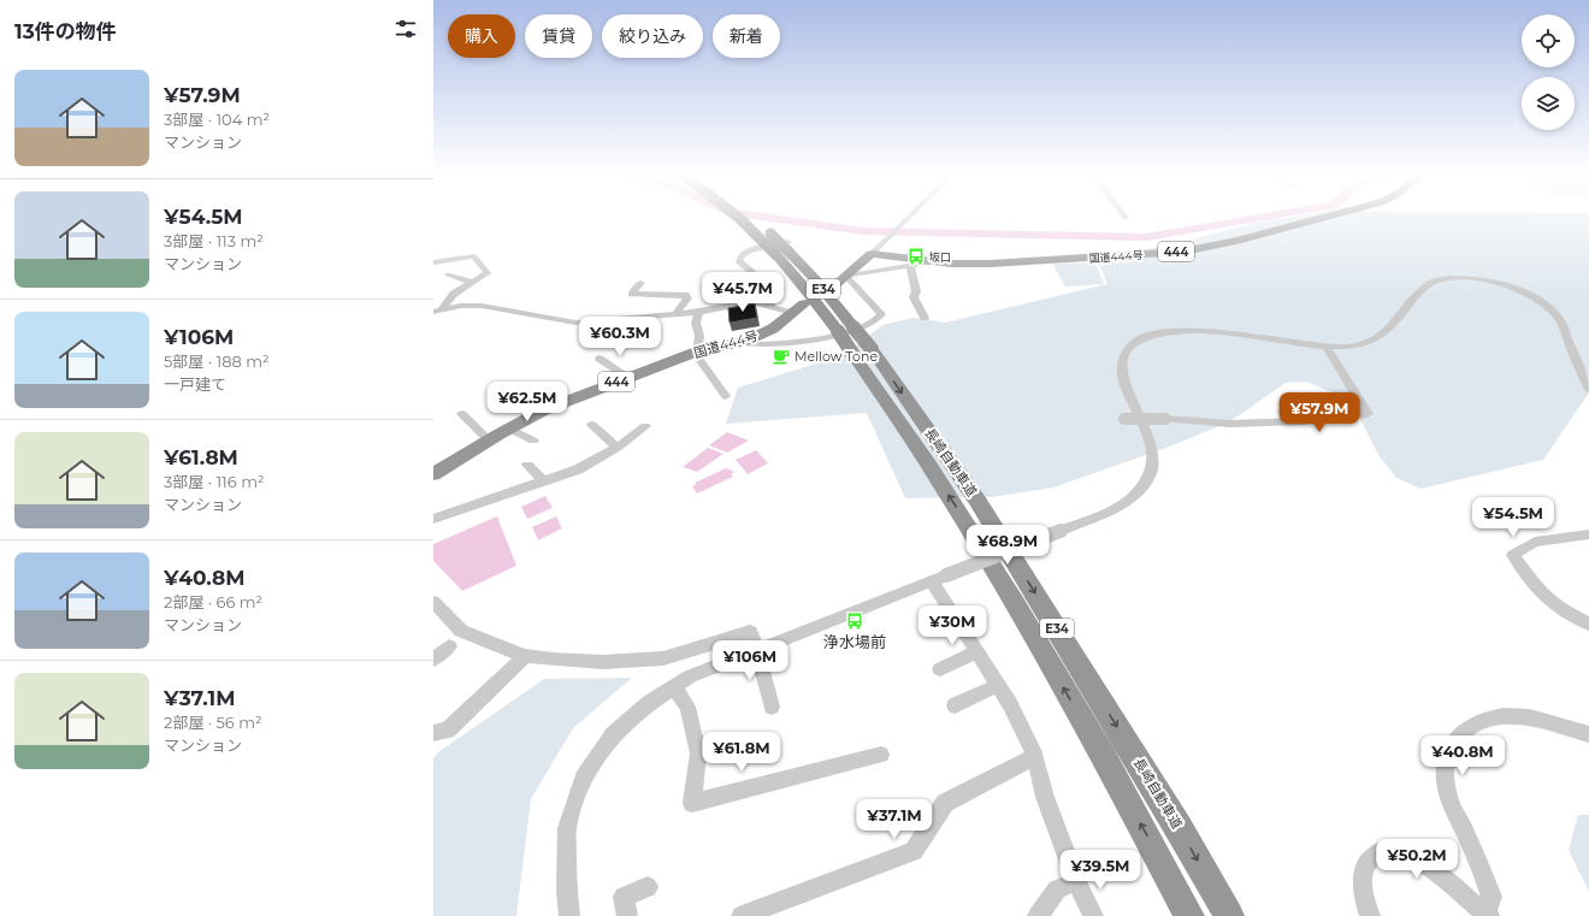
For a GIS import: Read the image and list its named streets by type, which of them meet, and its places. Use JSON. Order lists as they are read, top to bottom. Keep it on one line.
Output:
{"streets":{"highway":["444","国道444号","E34","長崎自動車道"]},"places":{"bus stop":["坂口","浄水場前"],"cafe":["Mellow Tone"]},"page":{"heading":"13件の物件","chip":["購入","賃貸","絞り込み","新着"],"list":[{"name":"¥57.9M","note":"3部屋 · 104 m² · マンション"},{"name":"¥54.5M","note":"3部屋 · 113 m² · マンション"},{"name":"¥106M","note":"5部屋 · 188 m² · 一戸建て"},{"name":"¥61.8M","note":"3部屋 · 116 m² · マンション"},{"name":"¥40.8M","note":"2部屋 · 66 m² · マンション"},{"name":"¥37.1M","note":"2部屋 · 56 m² · マンション"}],"price":["¥45.7M","¥60.3M","¥62.5M","¥57.9M","¥54.5M","¥68.9M","¥30M","¥106M","¥61.8M","¥40.8M","¥37.1M","¥50.2M","¥39.5M"]}}
